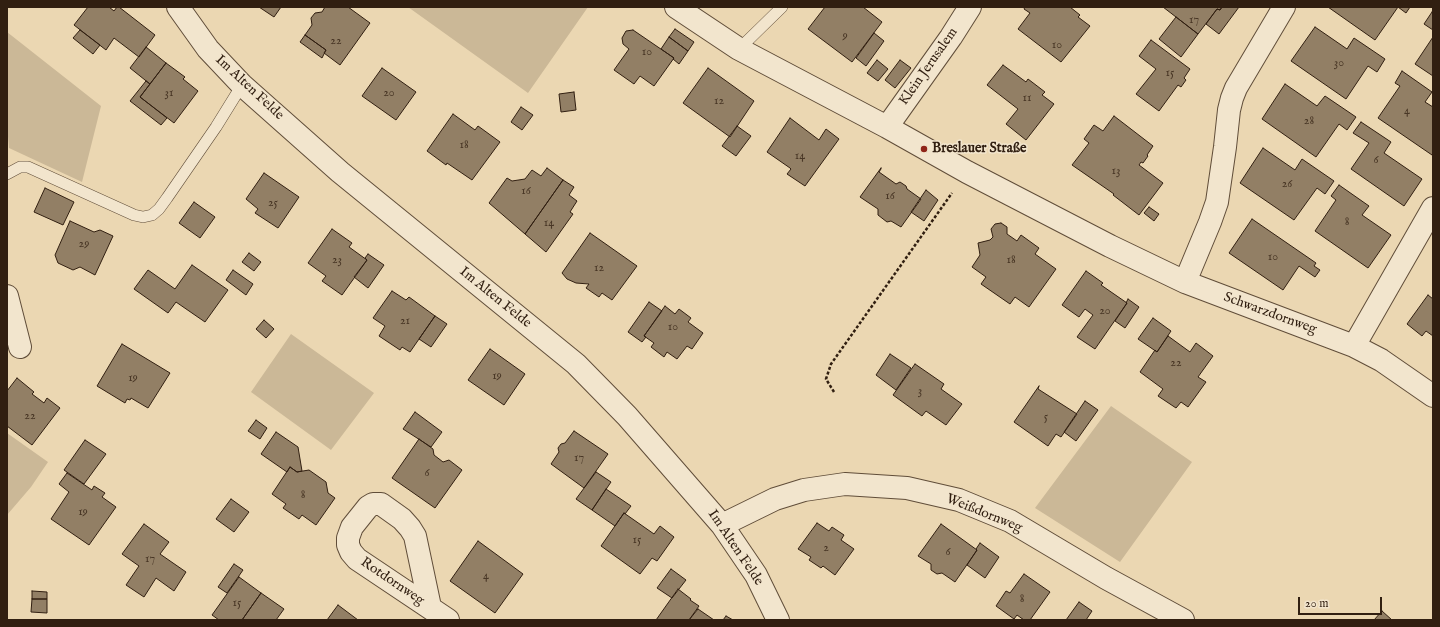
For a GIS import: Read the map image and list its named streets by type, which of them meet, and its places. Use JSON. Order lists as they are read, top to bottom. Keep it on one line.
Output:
{"streets":{"street":["Klein Jerusalem","Im Alten Felde","Schwarzdornweg","Weißdornweg","Rotdornweg"]},"crossings":[["Im Alten Felde","Weißdornweg"]],"places":["Breslauer Straße"],"house_numbers":["17","9","22","10","10","30","15","31","20","11","12","4","28","18","14","6","13","26","16","16","25","8","14","29","10","23","18","12","20","21","10","22","19","19","3","22","5","17","6","8","19","15","2","6","17","4","8","15"],"scale_bar":"20 m"}
